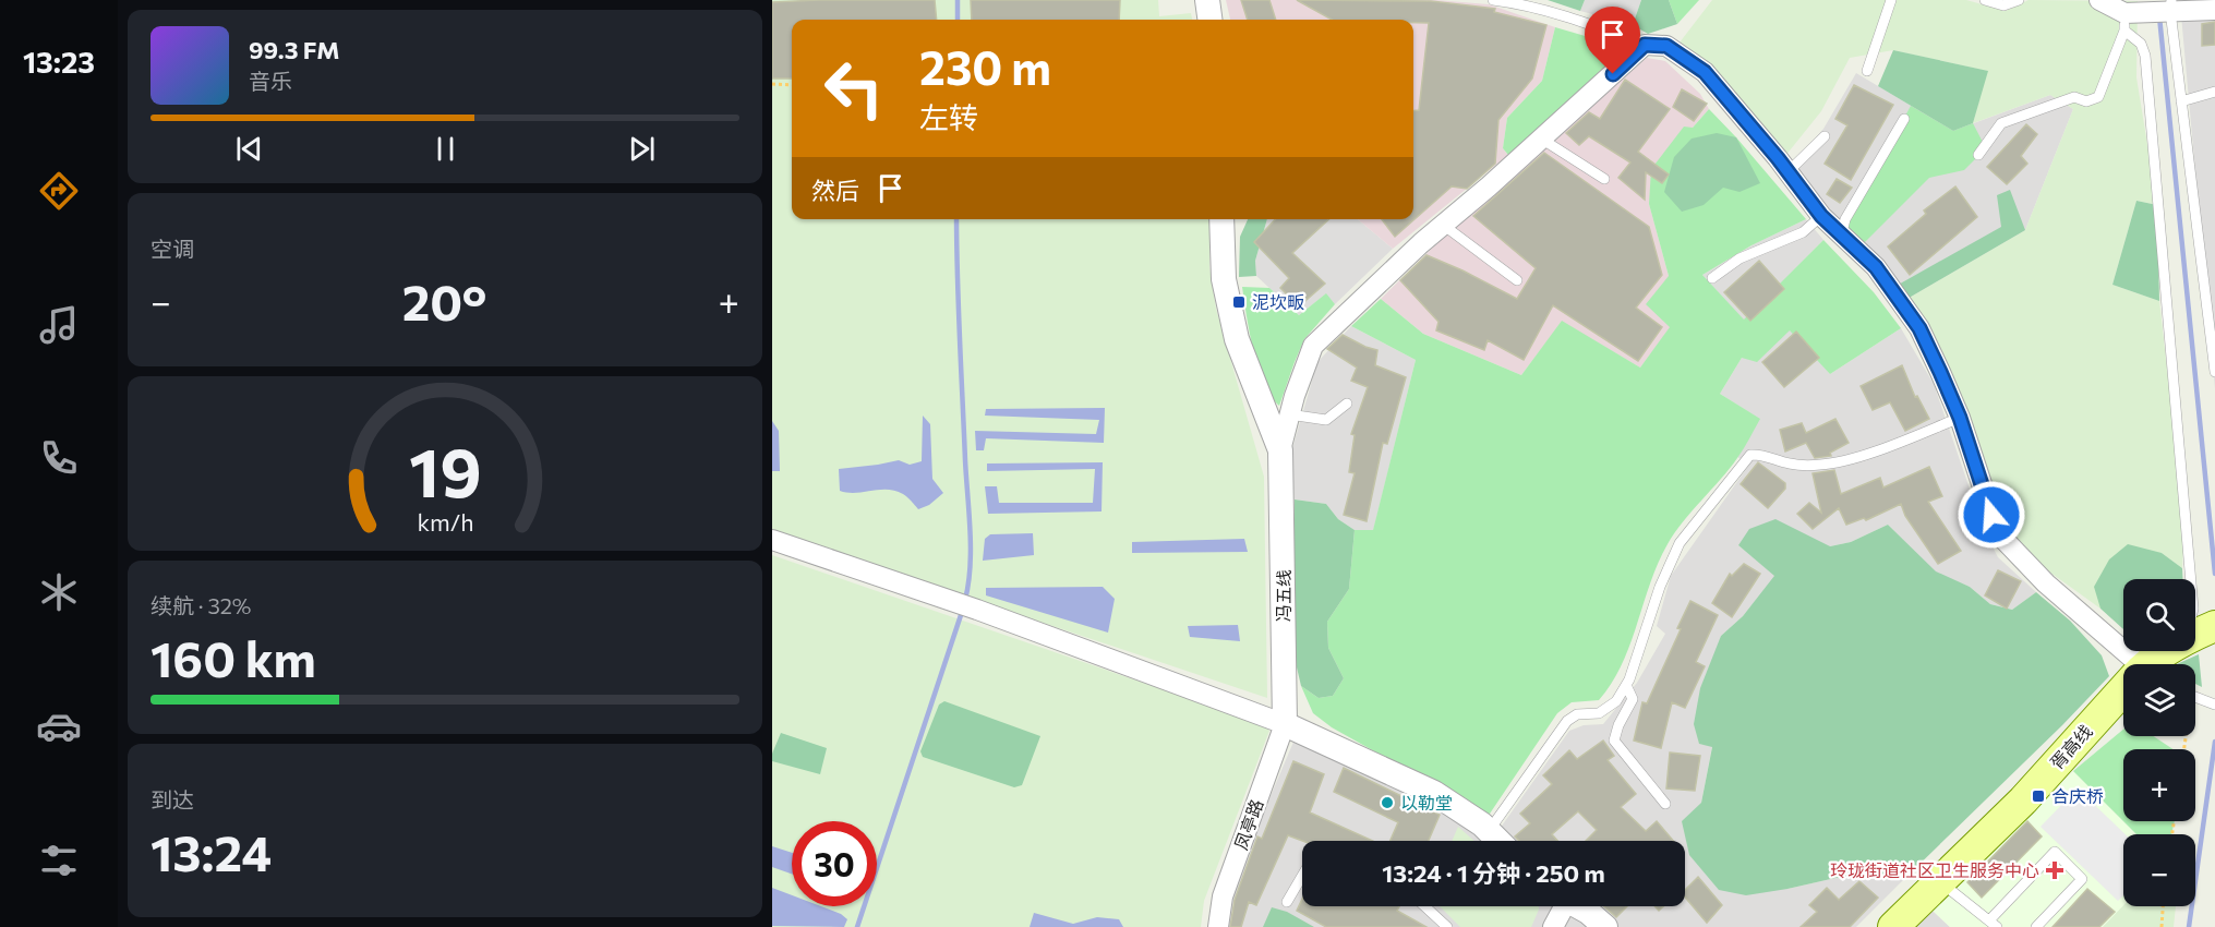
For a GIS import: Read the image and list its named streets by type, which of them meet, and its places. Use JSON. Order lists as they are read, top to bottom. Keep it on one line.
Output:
{"streets":{"main road":["胥高线"],"street":["冯五线","凤亭路"]},"crossings":[["冯五线","凤亭路"]],"places":{"transit":["泥坎畈","合庆桥"],"other":["以勒堂"],"health":["玲珑街道社区卫生服务中心"]},"page":{"tabs":"13:23","turn":["230 m","左转"],"song":["99.3 FM","音乐"],"then":"然后","tile":["空调",["续航 · 32%","160 km"],["到达","13:24"]],"heat":["−","20°","+"],"map_buttons":["+","−"],"limit":"30","trip":"13:24 · 1 分钟 · 250 m","gauge":["19","km/h"]}}
